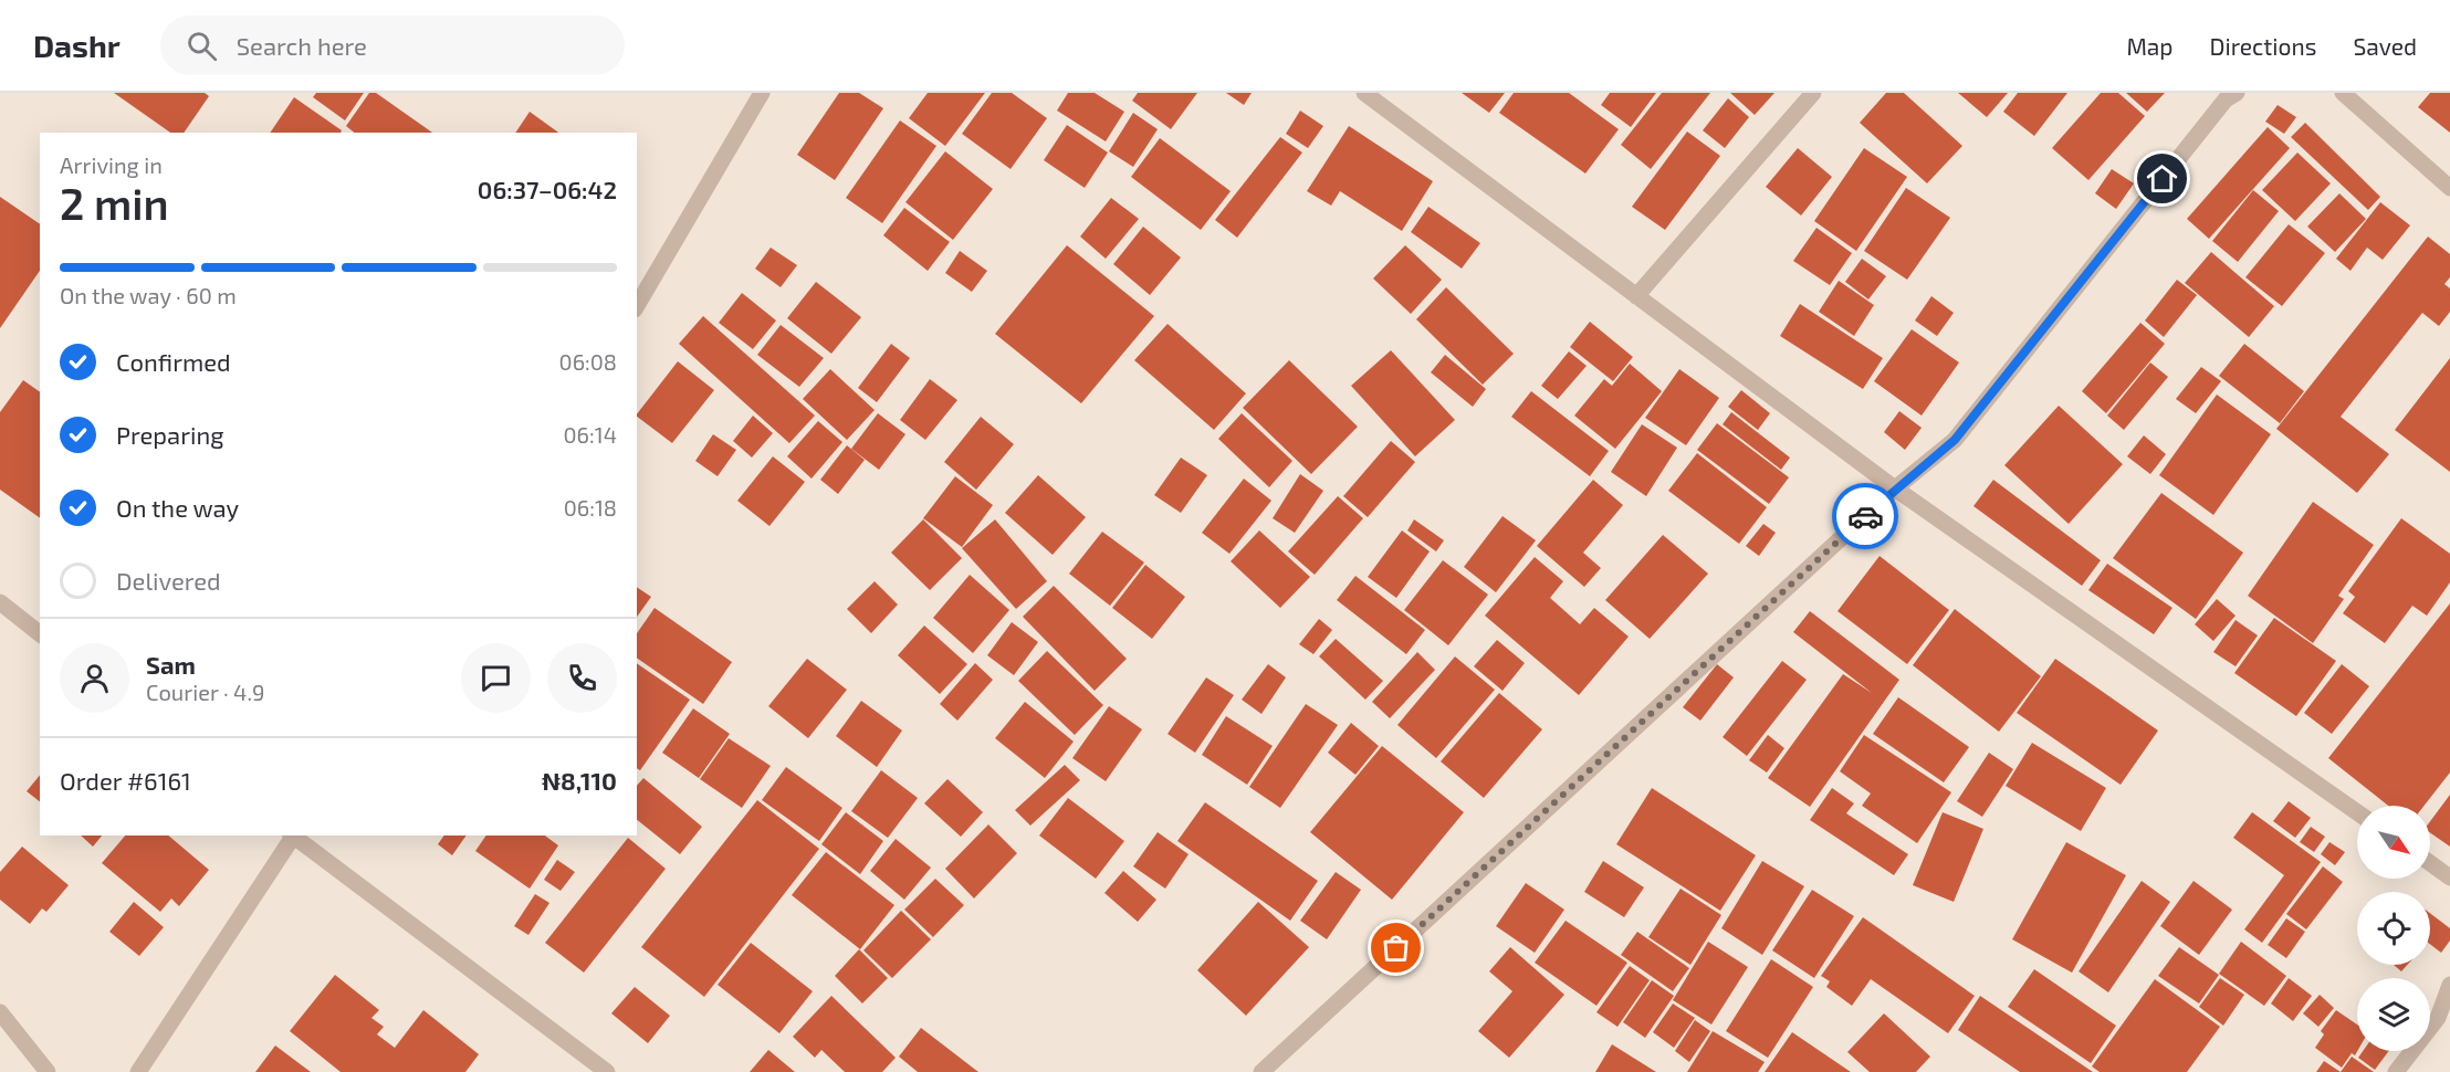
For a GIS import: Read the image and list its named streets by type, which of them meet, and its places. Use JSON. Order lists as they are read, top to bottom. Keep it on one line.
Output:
{"north":"bottom right","page":{"header":"Dashr","search":"Search here","nav":["Map","Directions","Saved"],"heading":["2 min","Arriving in","06:37–06:42"],"panel":["Sam","Courier · 4.9","Order #6161","₦8,110"],"bar":"On the way · 60 m","list":[["Confirmed","06:08"],["Preparing","06:14"],["On the way","06:18"],"Delivered"]}}
